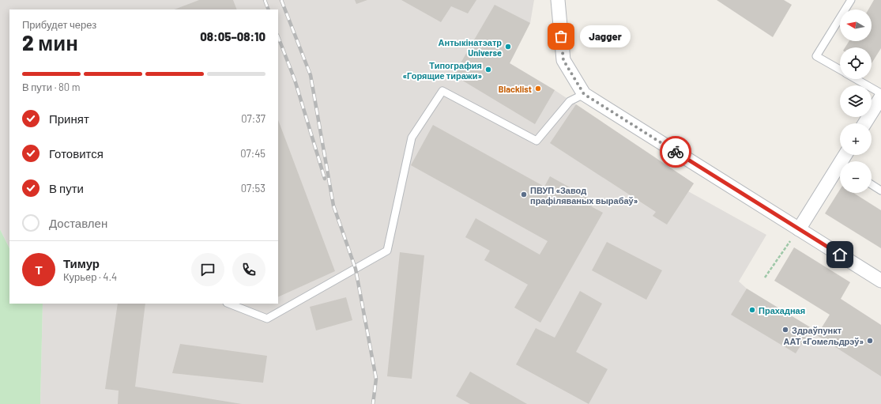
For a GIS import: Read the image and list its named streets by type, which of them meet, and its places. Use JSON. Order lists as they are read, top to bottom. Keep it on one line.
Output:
{"places":["Jagger","Антыкінатэатр Universe","Типография «Горящие тиражи»","Blacklist","ПВУП «Завод прафіляваных вырабаў»","Прахадная","Здраўпункт","ААТ «Гомельдрэў»"],"north":"left","page":{"map_buttons":["+","−"],"heading":["2 мин","Прибудет через","08:05–08:10"],"panel":["Тимур","Курьер · 4.4"],"bubble":"Jagger","bar":"В пути · 80 m","list":[["Принят","07:37"],["Готовится","07:45"],["В пути","07:53"],"Доставлен"],"round":"Т"}}
